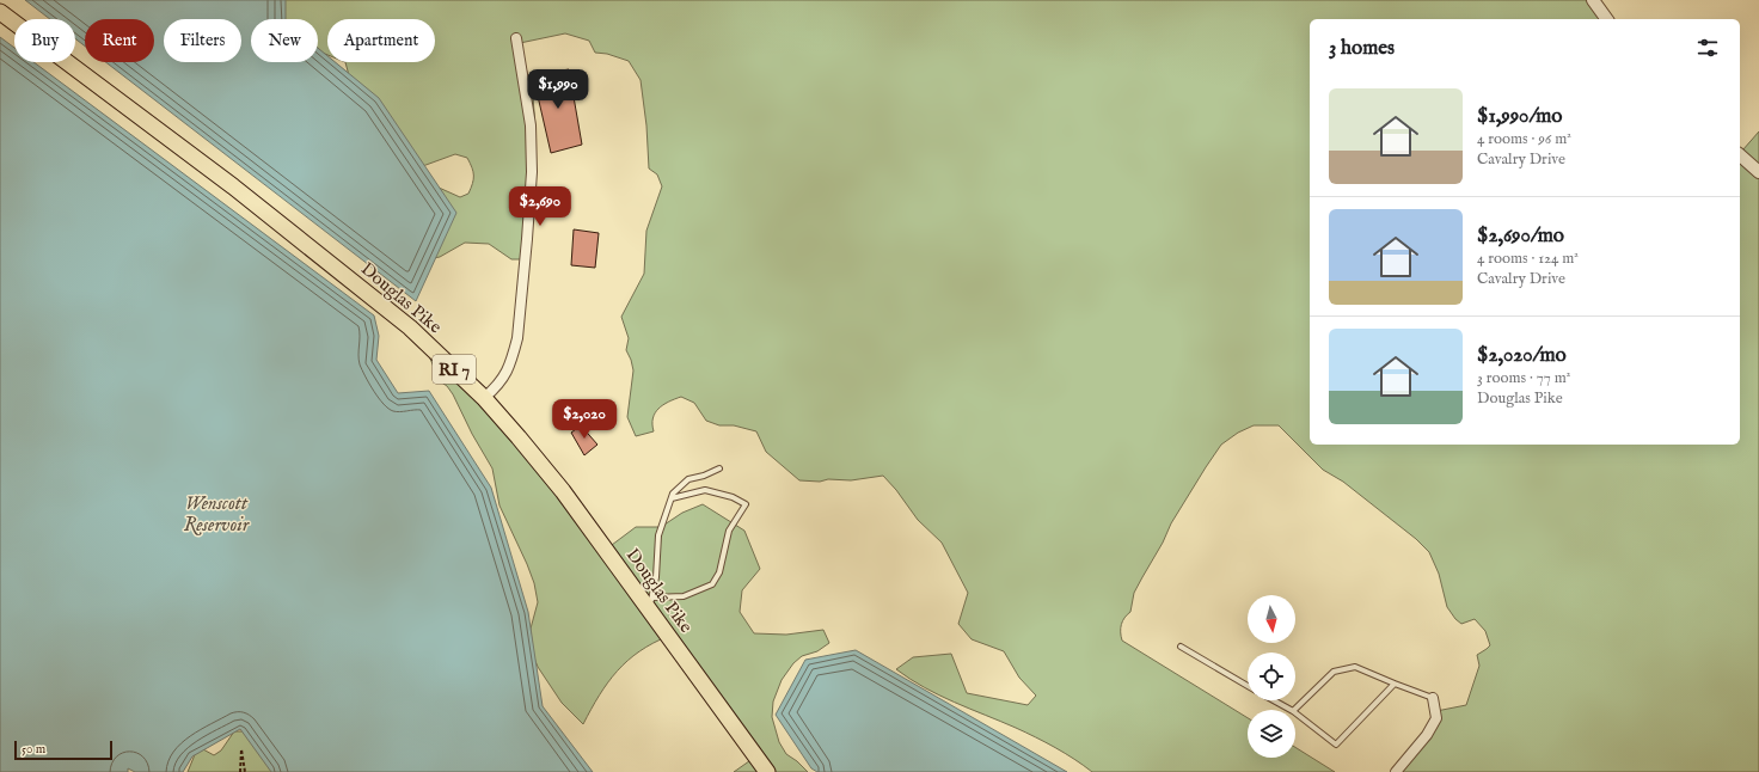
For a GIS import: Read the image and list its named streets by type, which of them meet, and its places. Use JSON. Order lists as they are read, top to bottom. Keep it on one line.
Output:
{"streets":{"main road":["Douglas Pike","RI 7"]},"water":["Wenscott Reservoir"],"scale_bar":"50 m","north":"bottom","page":{"chip":["Buy","Rent","Filters","New","Apartment"],"heading":"3 homes","price":["$1,990","$2,690","$2,020"],"list":[{"name":"$1,990/mo","note":"4 rooms · 96 m² · Cavalry Drive"},{"name":"$2,690/mo","note":"4 rooms · 124 m² · Cavalry Drive"},{"name":"$2,020/mo","note":"3 rooms · 77 m² · Douglas Pike"}],"scale":"50 m"}}
